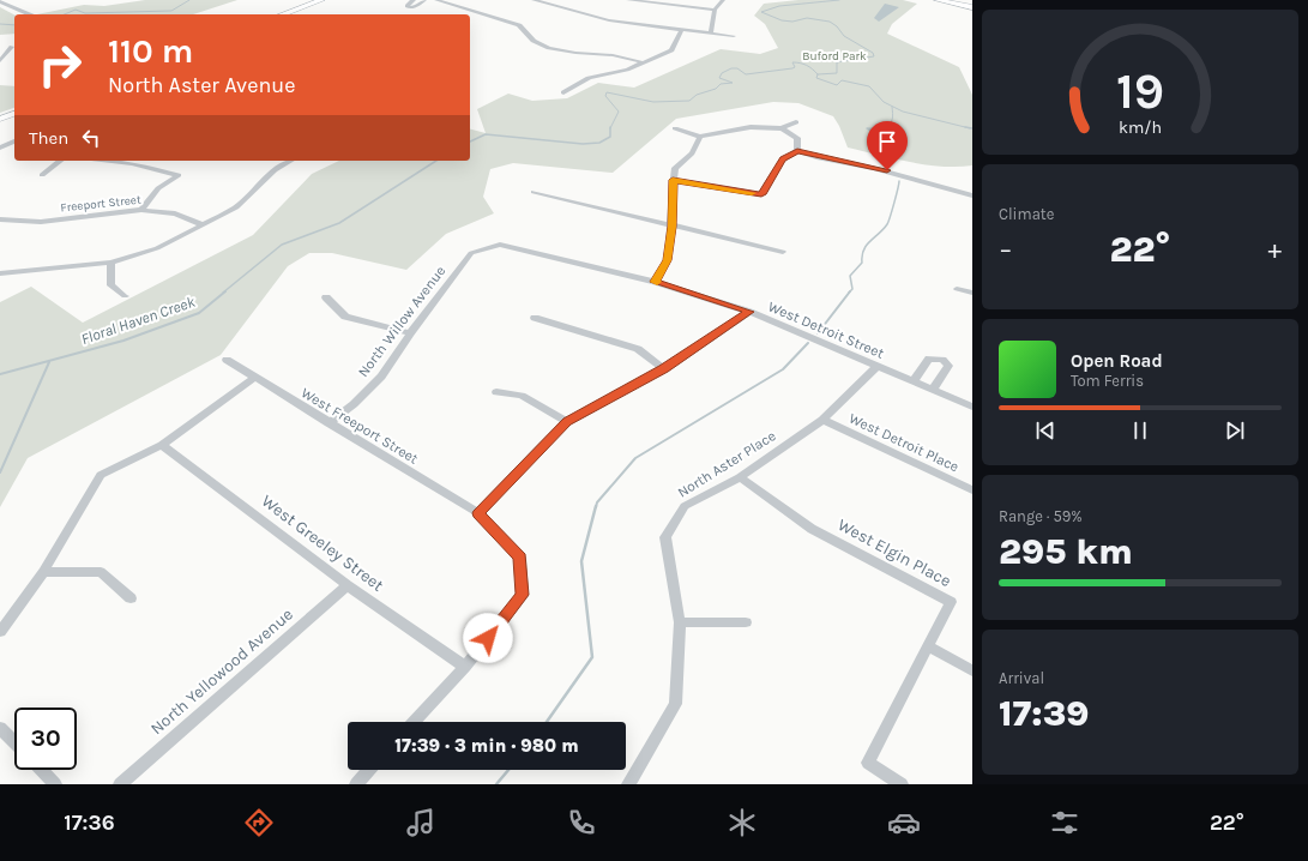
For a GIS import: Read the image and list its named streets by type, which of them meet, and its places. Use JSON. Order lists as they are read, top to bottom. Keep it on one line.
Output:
{"streets":{"street":["Freeport Street","North Willow Avenue","West Detroit Street","West Freeport Street","West Detroit Place","North Aster Place","West Greeley Street","West Elgin Place","North Yellowood Avenue"]},"crossings":[["North Willow Avenue","West Detroit Street"],["North Willow Avenue","West Freeport Street"],["West Detroit Street","North Aster Place"],["West Freeport Street","West Greeley Street"],["West Detroit Place","North Aster Place"],["North Aster Place","West Elgin Place"],["West Greeley Street","North Yellowood Avenue"]],"water":["Floral Haven Creek"],"parks":["Buford Park"],"page":{"turn":["110 m","North Aster Avenue"],"then":"Then","tile":["Climate",["Range · 59%","295 km"],["Arrival","17:39"]],"heat":["−","22°","+"],"song":["Open Road","Tom Ferris"],"limit":"30","trip":"17:39 · 3 min · 980 m","tabs":["17:36","22°"],"gauge":["19","km/h"]}}
